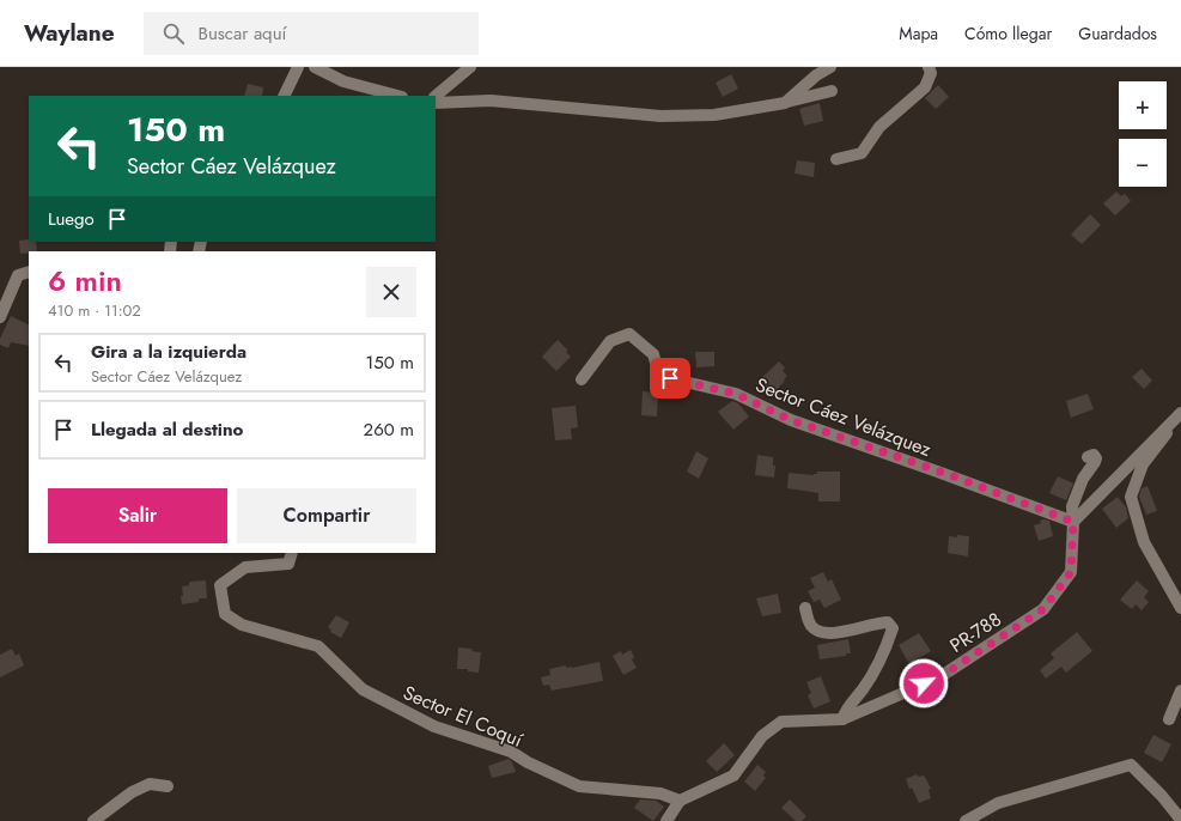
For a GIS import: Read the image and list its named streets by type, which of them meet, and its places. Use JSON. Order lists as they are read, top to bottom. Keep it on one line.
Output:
{"streets":{"street":["Sector Cáez Velázquez","PR-788","Sector El Coquí"]},"crossings":[["Sector Cáez Velázquez","PR-788"],["PR-788","Sector El Coquí"]],"page":{"header":"Waylane","search":"Buscar aquí","nav":["Mapa","Cómo llegar","Guardados"],"map_buttons":["+","−"],"turn":["150 m","Sector Cáez Velázquez"],"then":"Luego","heading":["6 min","410 m · 11:02"],"list":[{"name":"Gira a la izquierda","note":"Sector Cáez Velázquez","value":"150 m"},{"name":"Llegada al destino","value":"260 m"}],"buttons":["Salir","Compartir"]}}
